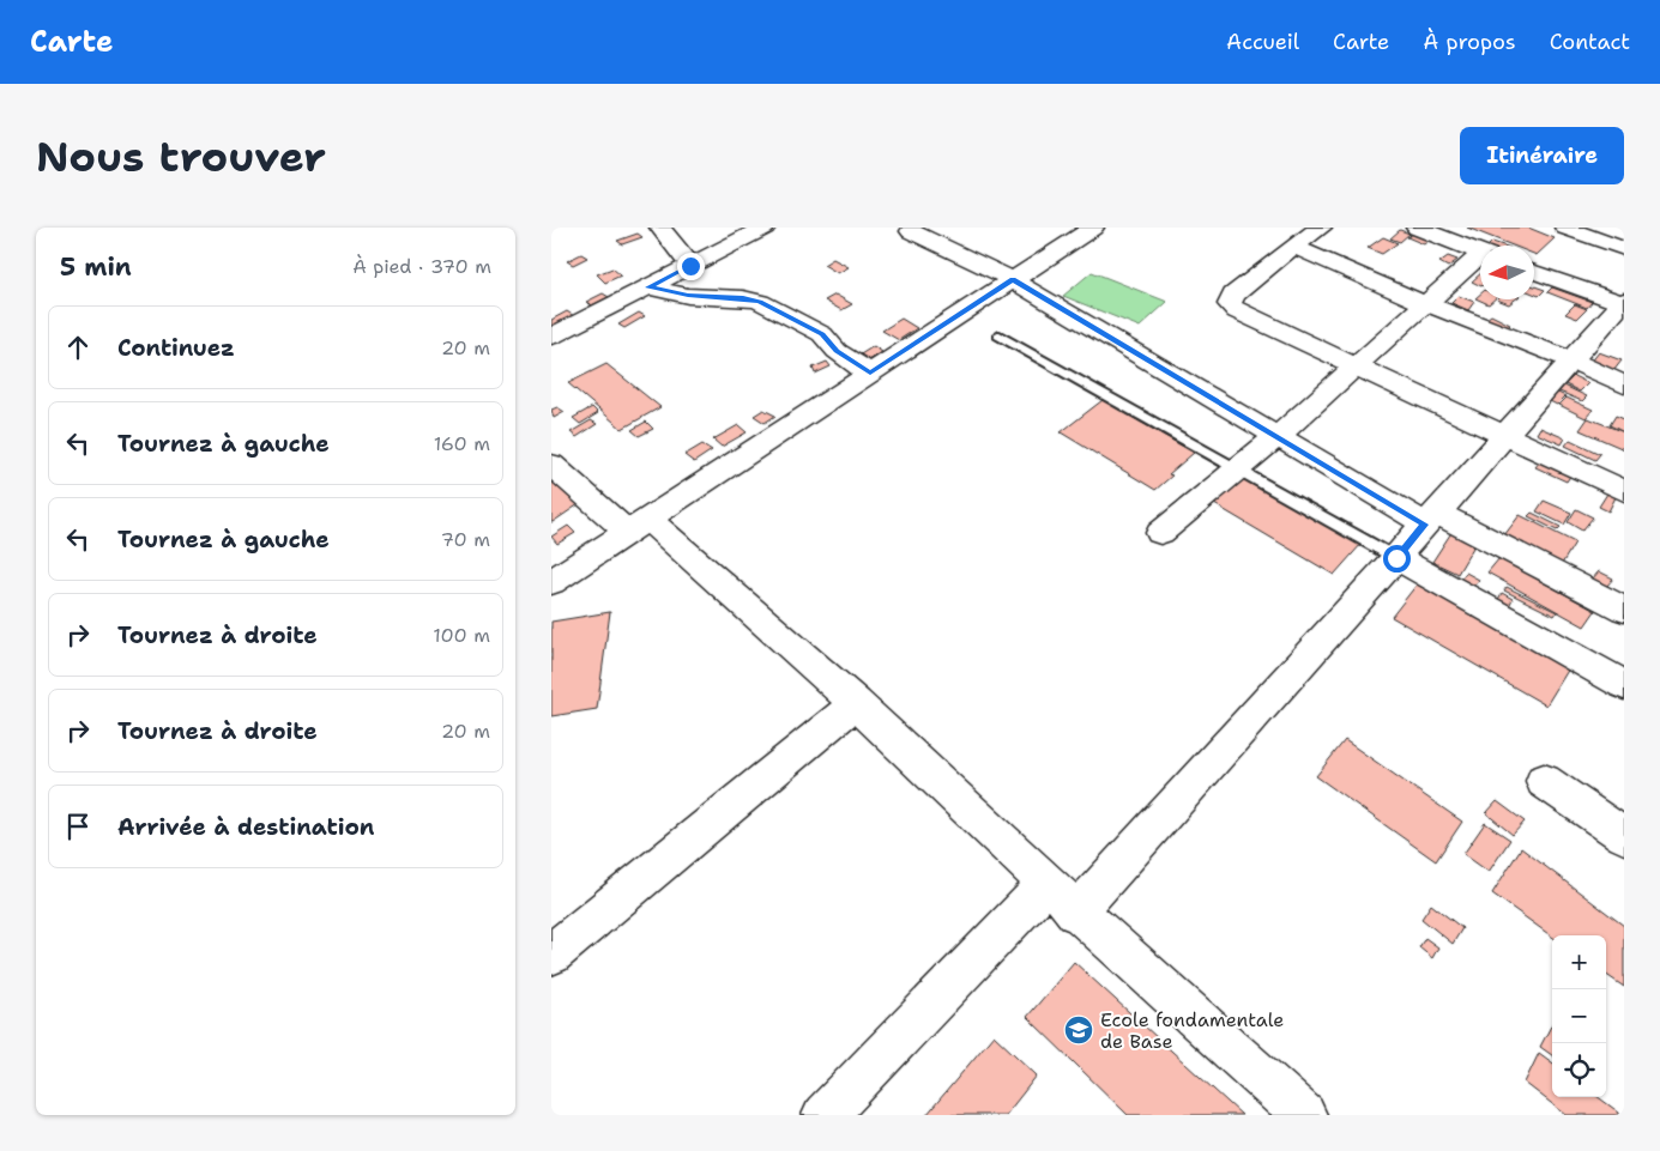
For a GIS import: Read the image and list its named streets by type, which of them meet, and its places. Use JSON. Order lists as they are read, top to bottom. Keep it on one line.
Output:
{"places":{"school or university":["Ecole fondamentale de Base"]},"north":"left","page":{"header":"Carte","nav":["Accueil","Carte","À propos","Contact"],"buttons":"Itinéraire","title":"Nous trouver","heading":["5 min","À pied · 370 m"],"list":[["Continuez","20 m"],["Tournez à gauche","160 m"],["Tournez à gauche","70 m"],["Tournez à droite","100 m"],["Tournez à droite","20 m"],"Arrivée à destination"],"map_buttons":["+","−"]}}
